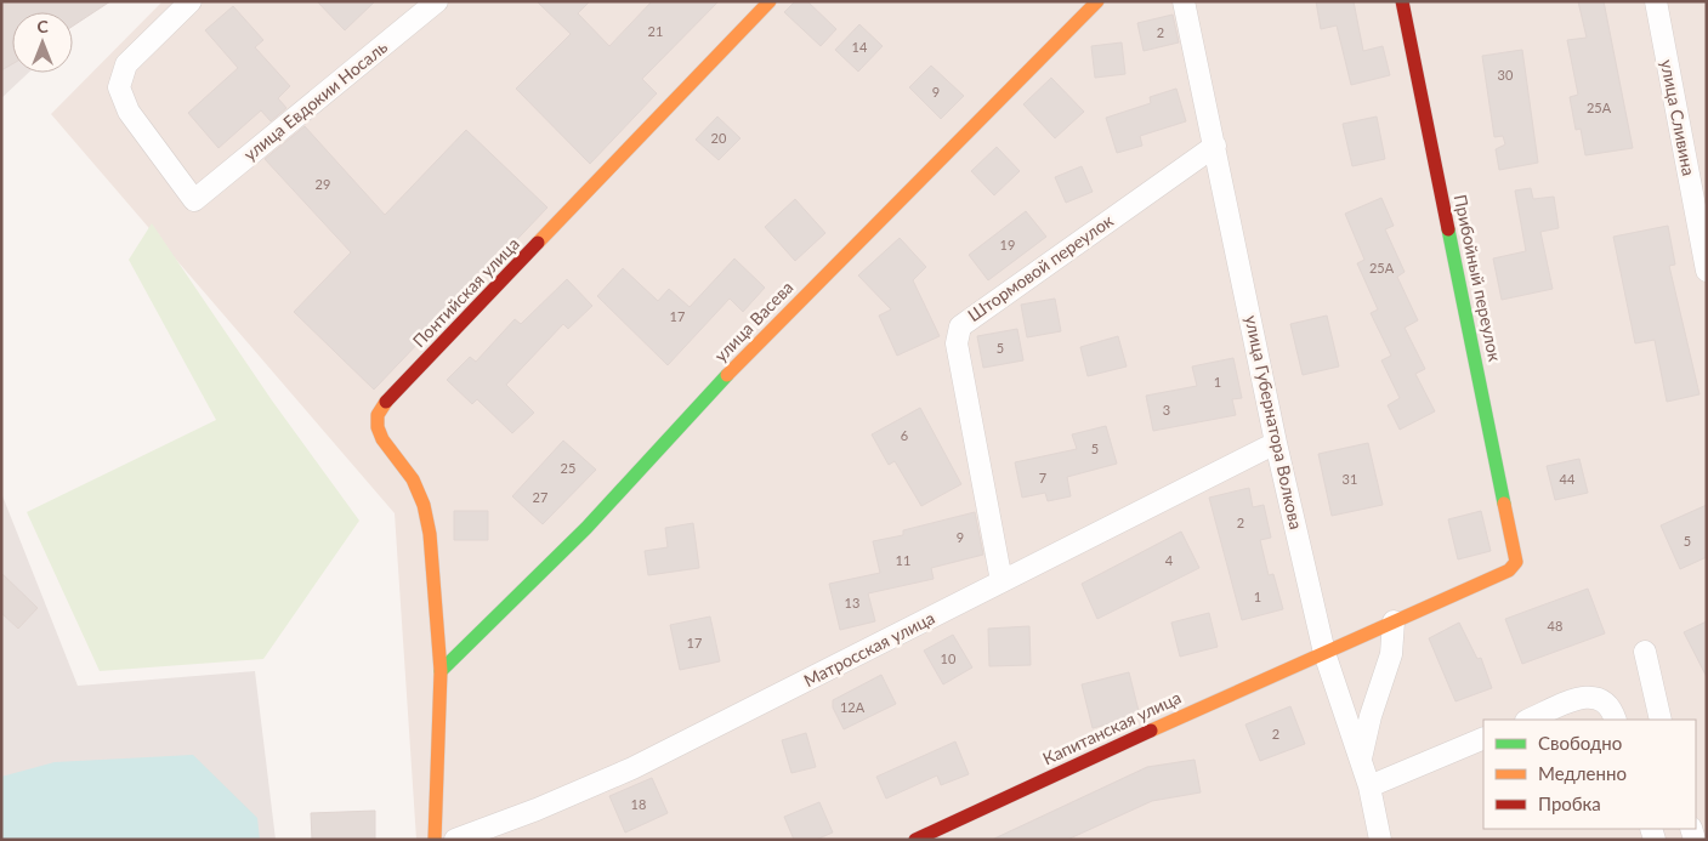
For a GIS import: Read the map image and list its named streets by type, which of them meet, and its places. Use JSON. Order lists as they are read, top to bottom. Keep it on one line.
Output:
{"streets":{"street":["улица Евдокии Носаль","улица Сливина","Штормовой переулок","Прибойный переулок","Понтийская улица","улица Васева","улица Губернатора Волкова","Матросская улица","Капитанская улица"]},"crossings":[["Штормовой переулок","улица Губернатора Волкова"],["Штормовой переулок","Матросская улица"],["Прибойный переулок","Капитанская улица"],["Понтийская улица","улица Васева"],["улица Губернатора Волкова","Матросская улица"],["улица Губернатора Волкова","Капитанская улица"]],"house_numbers":["21","2","14","30","9","25А","20","29","19","25А","17","5","1","3","6","5","25","7","31","44","27","2","9","5","11","4","1","13","48","17","10","12А","2","18"],"legend":["Свободно","Медленно","Пробка"],"north":"top"}
